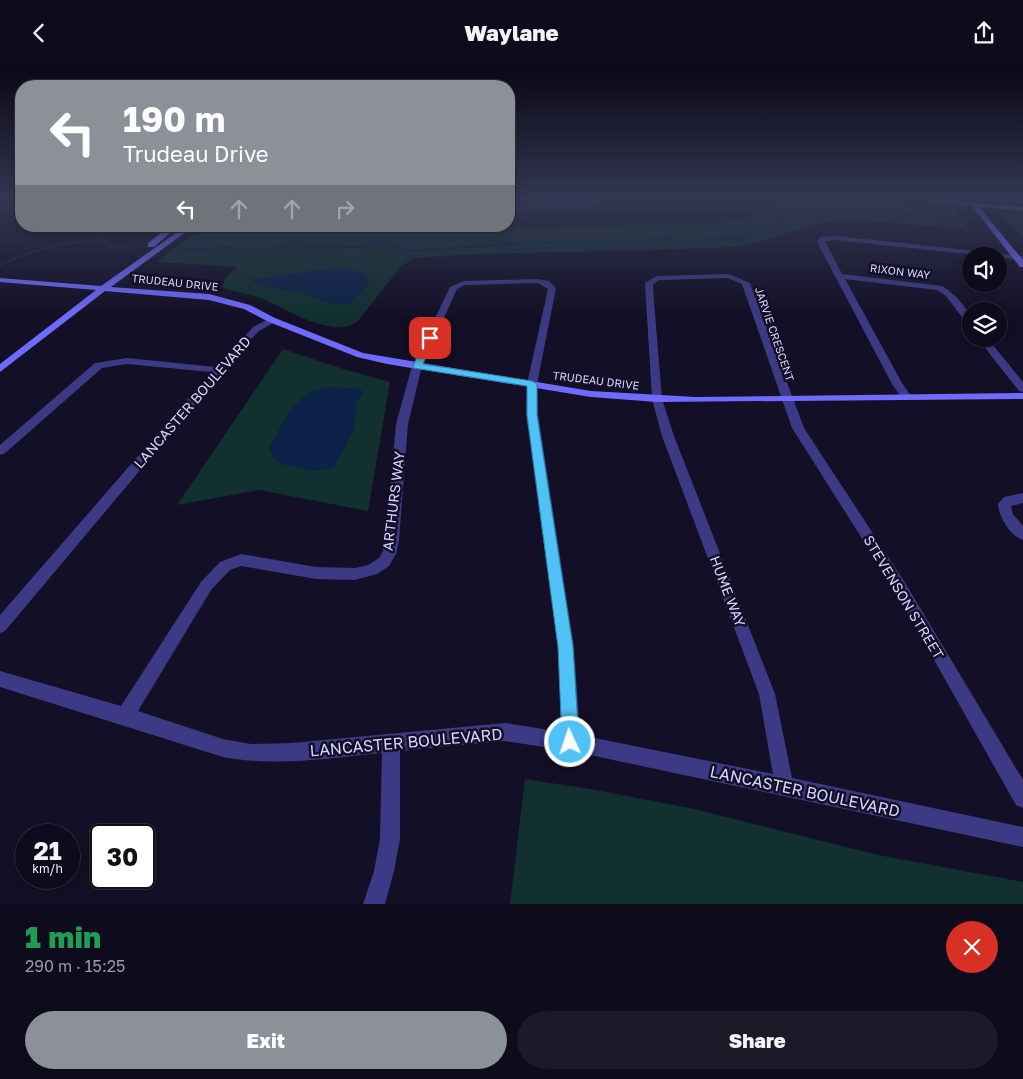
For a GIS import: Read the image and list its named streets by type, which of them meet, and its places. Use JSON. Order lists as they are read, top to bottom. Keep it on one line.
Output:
{"streets":{"street":["RIXON WAY","TRUDEAU DRIVE","JARVIE CRESCENT","LANCASTER BOULEVARD","ARTHURS WAY","HUME WAY","STEVENSON STREET"]},"crossings":[["TRUDEAU DRIVE","JARVIE CRESCENT"],["TRUDEAU DRIVE","LANCASTER BOULEVARD"],["TRUDEAU DRIVE","ARTHURS WAY"],["TRUDEAU DRIVE","HUME WAY"],["TRUDEAU DRIVE","STEVENSON STREET"],["JARVIE CRESCENT","HUME WAY"],["JARVIE CRESCENT","STEVENSON STREET"],["LANCASTER BOULEVARD","ARTHURS WAY"],["LANCASTER BOULEVARD","HUME WAY"]],"page":{"header":"Waylane","turn":["190 m","Trudeau Drive"],"speed":"21 km/h","limit":"30","heading":["1 min","290 m · 15:25"],"buttons":["Exit","Share"]}}
